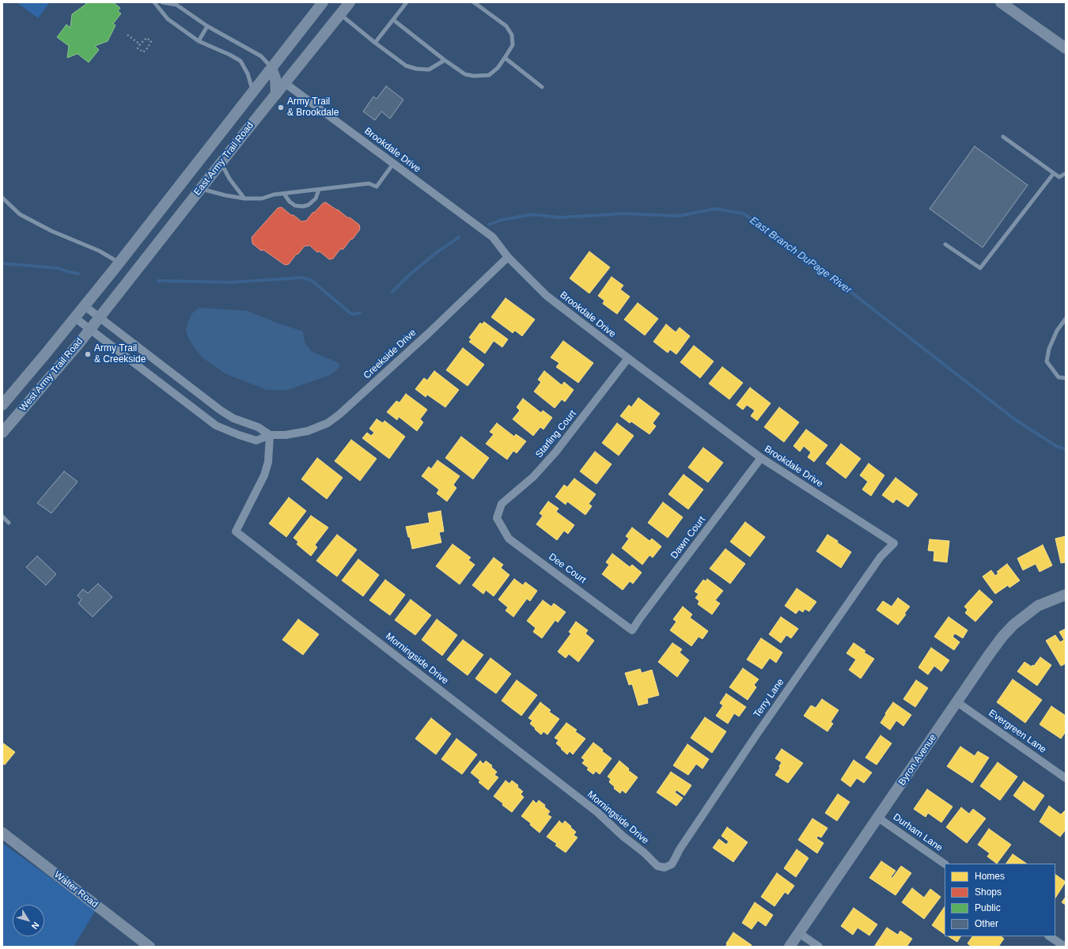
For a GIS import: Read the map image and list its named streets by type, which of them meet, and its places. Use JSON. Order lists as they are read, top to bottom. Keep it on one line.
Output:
{"streets":{"main road":["East Army Trail Road","West Army Trail Road","Byron Avenue","Walter Road"],"street":["Brookdale Drive","Creekside Drive","Starling Court","Dawn Court","Dee Court","Morningside Drive","Terry Lane","Evergreen Lane","Durham Lane"]},"crossings":[["Brookdale Drive","East Army Trail Road"],["Brookdale Drive","Creekside Drive"],["Brookdale Drive","Starling Court"],["Brookdale Drive","Dawn Court"],["Brookdale Drive","Terry Lane"],["East Army Trail Road","Creekside Drive"],["East Army Trail Road","West Army Trail Road"],["Creekside Drive","West Army Trail Road"],["Creekside Drive","Morningside Drive"],["Starling Court","Dee Court"],["Dawn Court","Dee Court"],["Morningside Drive","Terry Lane"],["Evergreen Lane","Byron Avenue"],["Byron Avenue","Durham Lane"]],"water":["East Branch DuPage River"],"places":["Army Trail & Brookdale","Army Trail & Creekside"],"legend":["Homes","Shops","Public","Other"],"north":"bottom right"}
